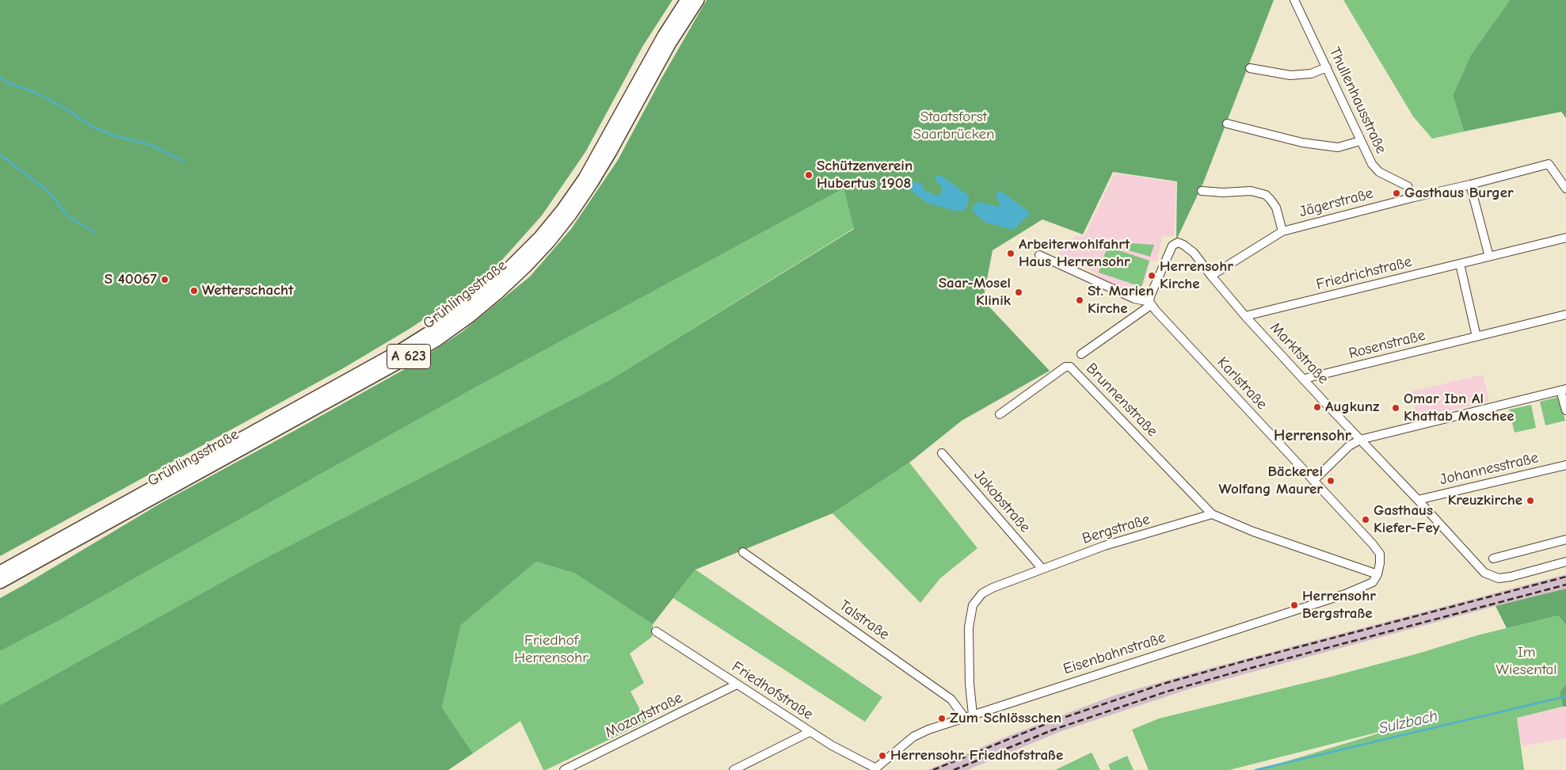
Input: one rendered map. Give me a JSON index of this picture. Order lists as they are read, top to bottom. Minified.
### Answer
{"streets":{"highway":["Grühlingsstraße","A 623"],"street":["Thullenhausstraße","Jägerstraße","Friedrichstraße","Rosenstraße","Marktstraße","Karlstraße","Brunnenstraße","Johannesstraße","Jakobstraße","Bergstraße","Talstraße","Eisenbahnstraße","Friedhofstraße","Mozartstraße"]},"crossings":[["Thullenhausstraße","Jägerstraße"],["Jägerstraße","Marktstraße"],["Friedrichstraße","Marktstraße"],["Rosenstraße","Marktstraße"],["Marktstraße","Karlstraße"],["Marktstraße","Johannesstraße"],["Karlstraße","Eisenbahnstraße"],["Brunnenstraße","Bergstraße"],["Jakobstraße","Bergstraße"],["Bergstraße","Talstraße"],["Bergstraße","Eisenbahnstraße"],["Talstraße","Eisenbahnstraße"],["Eisenbahnstraße","Friedhofstraße"],["Friedhofstraße","Mozartstraße"]],"districts":["Herrensohr"],"water":["Sulzbach"],"parks":["Staatsforst Saarbrücken","Friedhof Herrensohr","Im Wiesental"],"places":["Schützenverein Hubertus 1908","Gasthaus Burger","Arbeiterwohlfahrt Haus Herrensohr","Herrensohr Kirche","S 40067","Wetterschacht","Saar-Mosel Klinik","St. Marien Kirche","Augkunz","Omar Ibn Al Khattab Moschee","Bäckerei Wolfang Maurer","Kreuzkirche","Gasthaus Kiefer-Fey","Herrensohr Bergstraße","Zum Schlösschen","Herrensohr Friedhofstraße"]}
